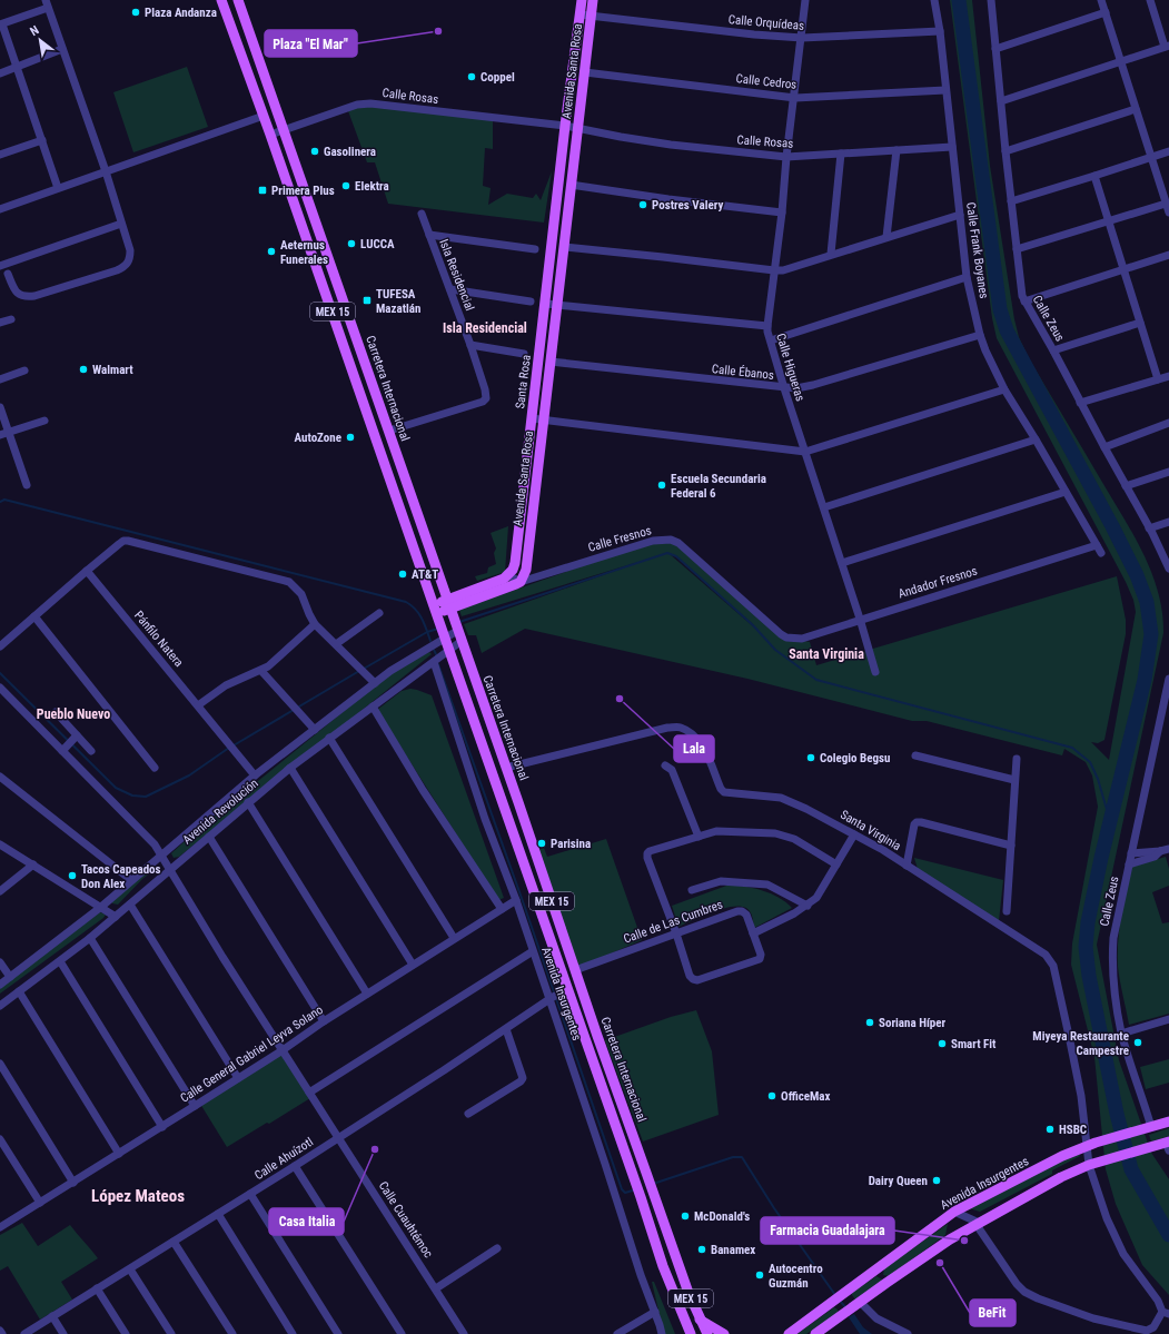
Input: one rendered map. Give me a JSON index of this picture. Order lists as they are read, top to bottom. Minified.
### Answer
{"streets":{"main road":["Avenida Santa Rosa","MEX 15","Santa Rosa","Carretera Internacional","Avenida Insurgentes"],"street":["Calle Orquídeas","Calle Cedros","Calle Rosas","Calle Frank Boyanes","Isla Residencial","Calle Zeus","Calle Higueras","Calle Ébanos","Calle Fresnos","Andador Fresnos","Pánfilo Natera","Avenida Revolución","Santa Virginia","Calle de Las Cumbres","Calle General Gabriel Leyva Solano","Calle Ahuízotl","Calle Cuauhtémoc"]},"crossings":[["Calle Orquídeas","Avenida Santa Rosa"],["Calle Orquídeas","Calle Frank Boyanes"],["Calle Orquídeas","Calle Higueras"],["Avenida Santa Rosa","Calle Cedros"],["Avenida Santa Rosa","Calle Rosas"],["Avenida Santa Rosa","Calle Ébanos"],["Avenida Santa Rosa","Santa Rosa"],["Avenida Santa Rosa","Calle Fresnos"],["Calle Cedros","Calle Frank Boyanes"],["Calle Cedros","Calle Higueras"],["Calle Rosas","Calle Frank Boyanes"],["Calle Rosas","Calle Higueras"],["Calle Rosas","Santa Rosa"],["Calle Rosas","Carretera Internacional"],["Calle Frank Boyanes","Calle Ébanos"],["Calle Frank Boyanes","Andador Fresnos"],["Isla Residencial","Carretera Internacional"],["MEX 15","Avenida Revolución"],["MEX 15","Calle Ahuízotl"],["Calle Zeus","Avenida Insurgentes"],["Calle Higueras","Calle Ébanos"],["Calle Higueras","Andador Fresnos"],["Carretera Internacional","Avenida Revolución"],["Carretera Internacional","Santa Virginia"],["Carretera Internacional","Calle de Las Cumbres"],["Calle Fresnos","Andador Fresnos"],["Pánfilo Natera","Avenida Revolución"],["Avenida Revolución","Avenida Insurgentes"],["Avenida Revolución","Calle Cuauhtémoc"],["Santa Virginia","Avenida Insurgentes"],["Avenida Insurgentes","Calle General Gabriel Leyva Solano"],["Avenida Insurgentes","Calle Ahuízotl"],["Calle General Gabriel Leyva Solano","Calle Cuauhtémoc"],["Calle Ahuízotl","Calle Cuauhtémoc"]],"districts":["Isla Residencial","Santa Virginia","Pueblo Nuevo","López Mateos"],"places":{"other":["Plaza Andanza","Plaza \"El Mar\"","Coppel","Gasolinera","Elektra","Postres Valery","LUCCA","Aeternus Funerales","Walmart","AutoZone","Escuela Secundaria Federal 6","AT&T","Lala","Colegio Begsu","Parisina","Tacos Capeados Don Alex","Soriana Híper","Miyeya Restaurante Campestre","Smart Fit","OfficeMax","HSBC","Casa Italia","Dairy Queen","McDonald's","Farmacia Guadalajara","Banamex","BeFit","Autocentro Guzmán"],"transit":["Primera Plus","TUFESA Mazatlán"]},"north":"top left"}
